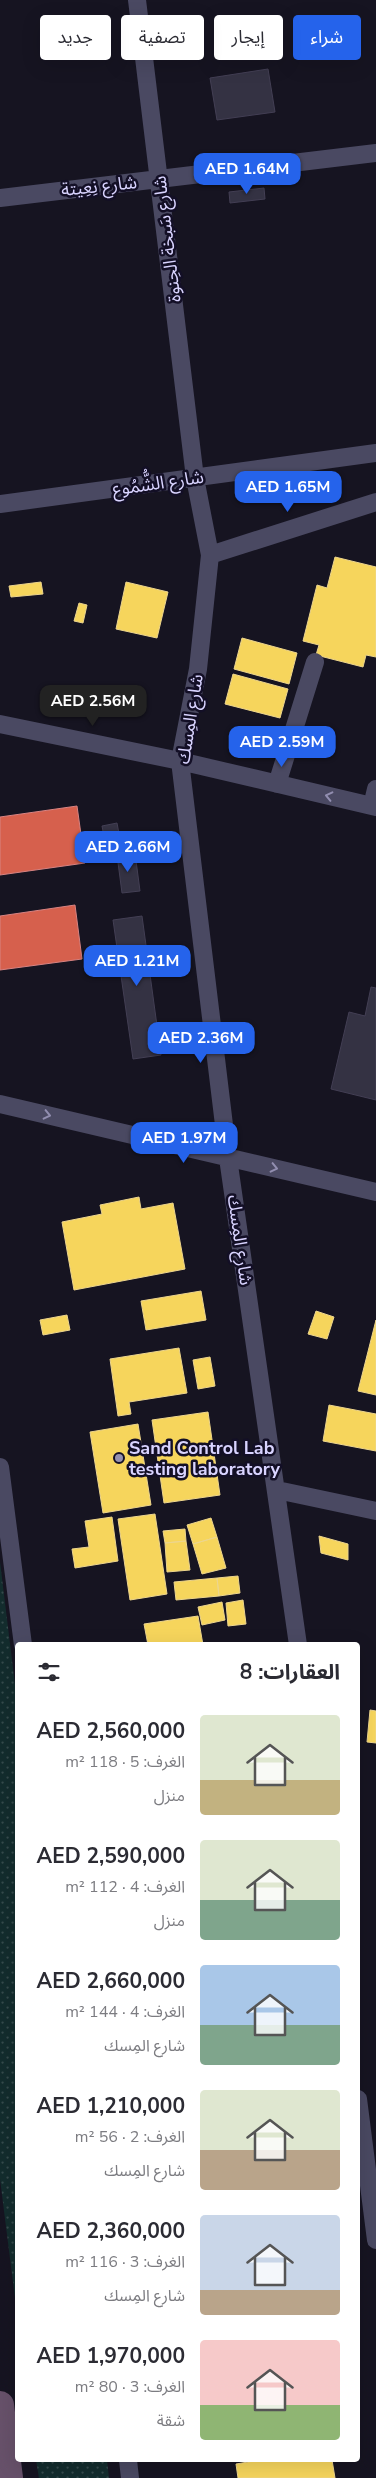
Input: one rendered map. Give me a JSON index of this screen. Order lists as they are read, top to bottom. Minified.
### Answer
{"streets":{"street":["شارع نِعِيتة","شارع سَبخة الحِنوة","شارع الشُّمُوع","شارع المِسك"]},"crossings":[["شارع نِعِيتة","شارع سَبخة الحِنوة"],["شارع سَبخة الحِنوة","شارع الشُّمُوع"],["شارع سَبخة الحِنوة","شارع المِسك"],["شارع الشُّمُوع","شارع المِسك"]],"places":["Sand Control Lab testing laboratory"],"page":{"chip":["شراء","إيجار","تصفية","جديد"],"price":["AED 1.64M","AED 1.65M","AED 2.56M","AED 2.59M","AED 2.66M","AED 1.21M","AED 2.36M","AED 1.97M"],"heading":"العقارات: 8","list":[{"name":"AED 2,560,000","note":"الغرف: 5 · 118 m² · منزل"},{"name":"AED 2,590,000","note":"الغرف: 4 · 112 m² · منزل"},{"name":"AED 2,660,000","note":"الغرف: 4 · 144 m² · شارع المِسك"},{"name":"AED 1,210,000","note":"الغرف: 2 · 56 m² · شارع المِسك"},{"name":"AED 2,360,000","note":"الغرف: 3 · 116 m² · شارع المِسك"},{"name":"AED 1,970,000","note":"الغرف: 3 · 80 m² · شقة"}]}}
